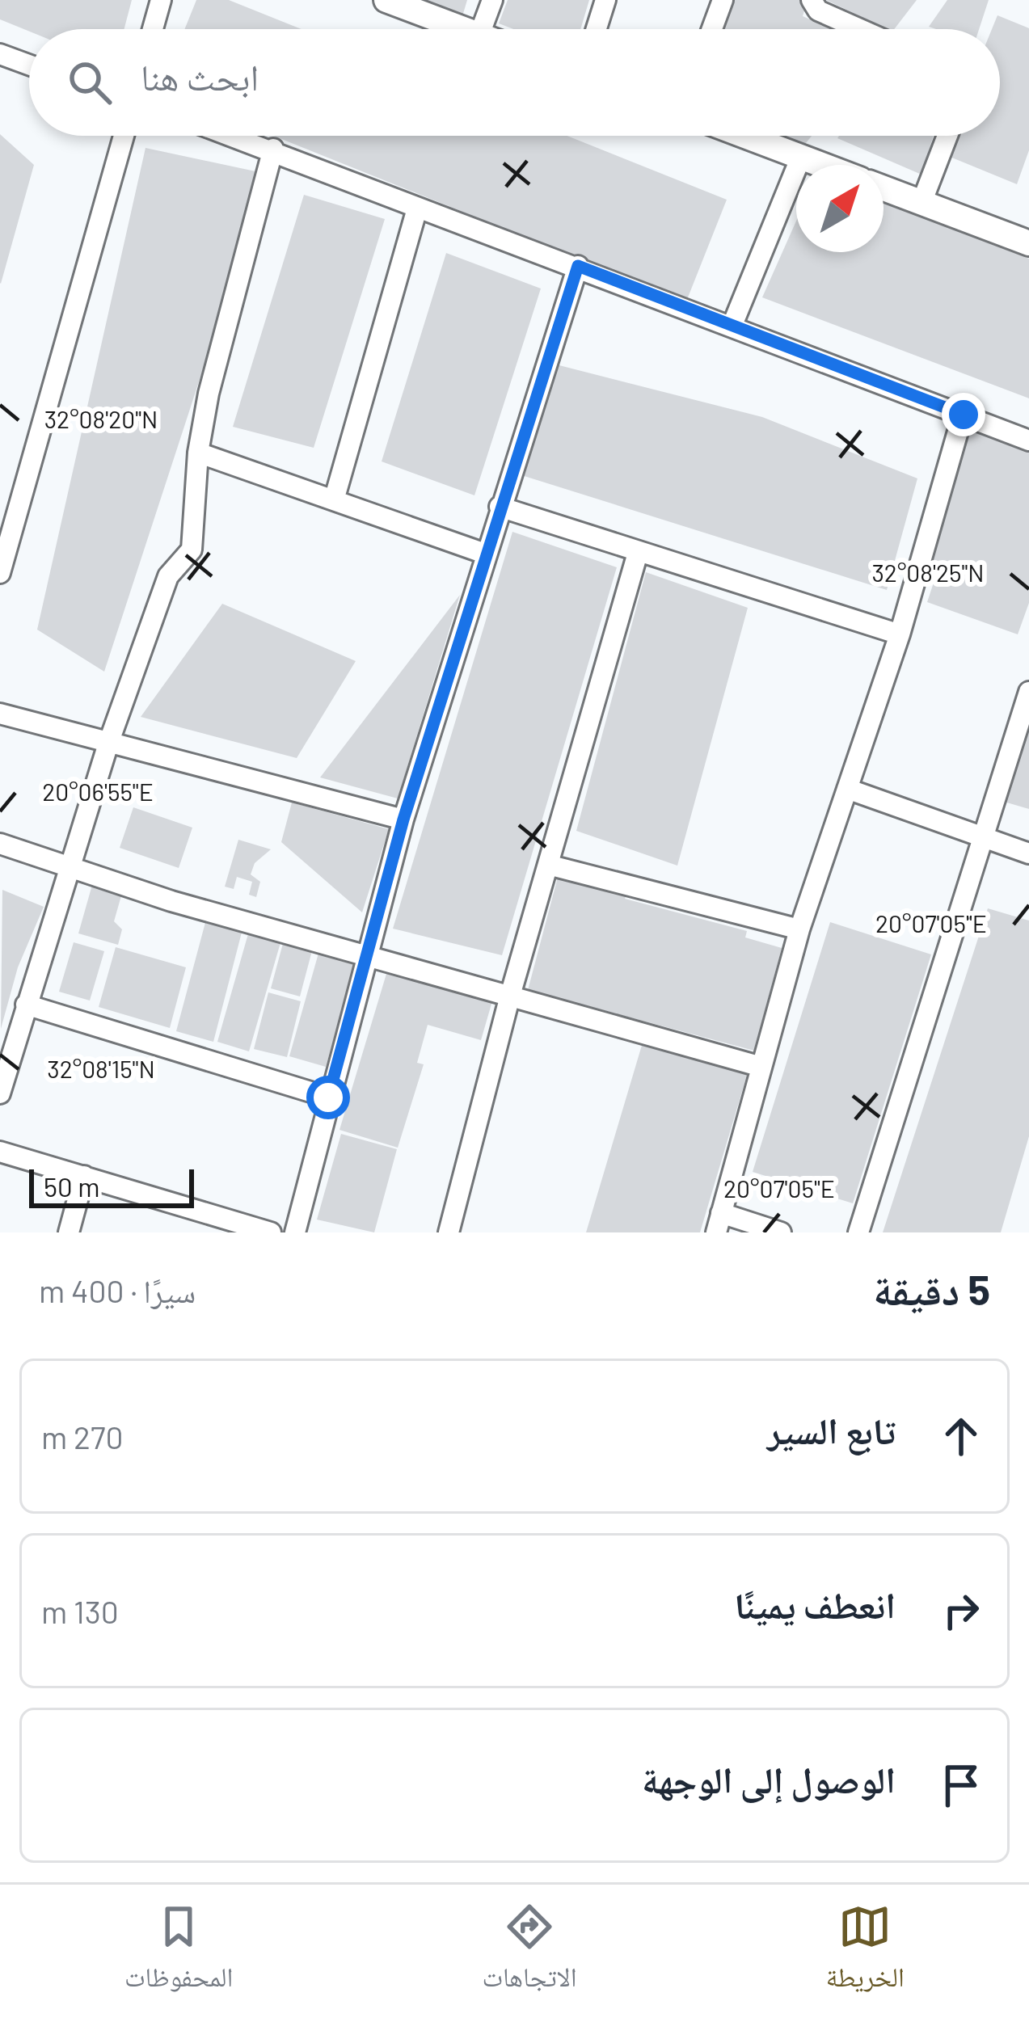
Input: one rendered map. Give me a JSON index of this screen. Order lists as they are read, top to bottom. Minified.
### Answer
{"scale_bar":"50 m","north":"top right","page":{"search":"ابحث هنا","scale":"50 m","heading":["5 دقيقة","سيرًا · 400 m"],"list":[["تابع السير","270 m"],["انعطف يمينًا","130 m"],"الوصول إلى الوجهة"],"nav":["الخريطة","الاتجاهات","المحفوظات"]},"coordinates":["32°08'20\"N","32°08'25\"N","20°06'55\"E","20°07'05\"E","32°08'15\"N"]}
